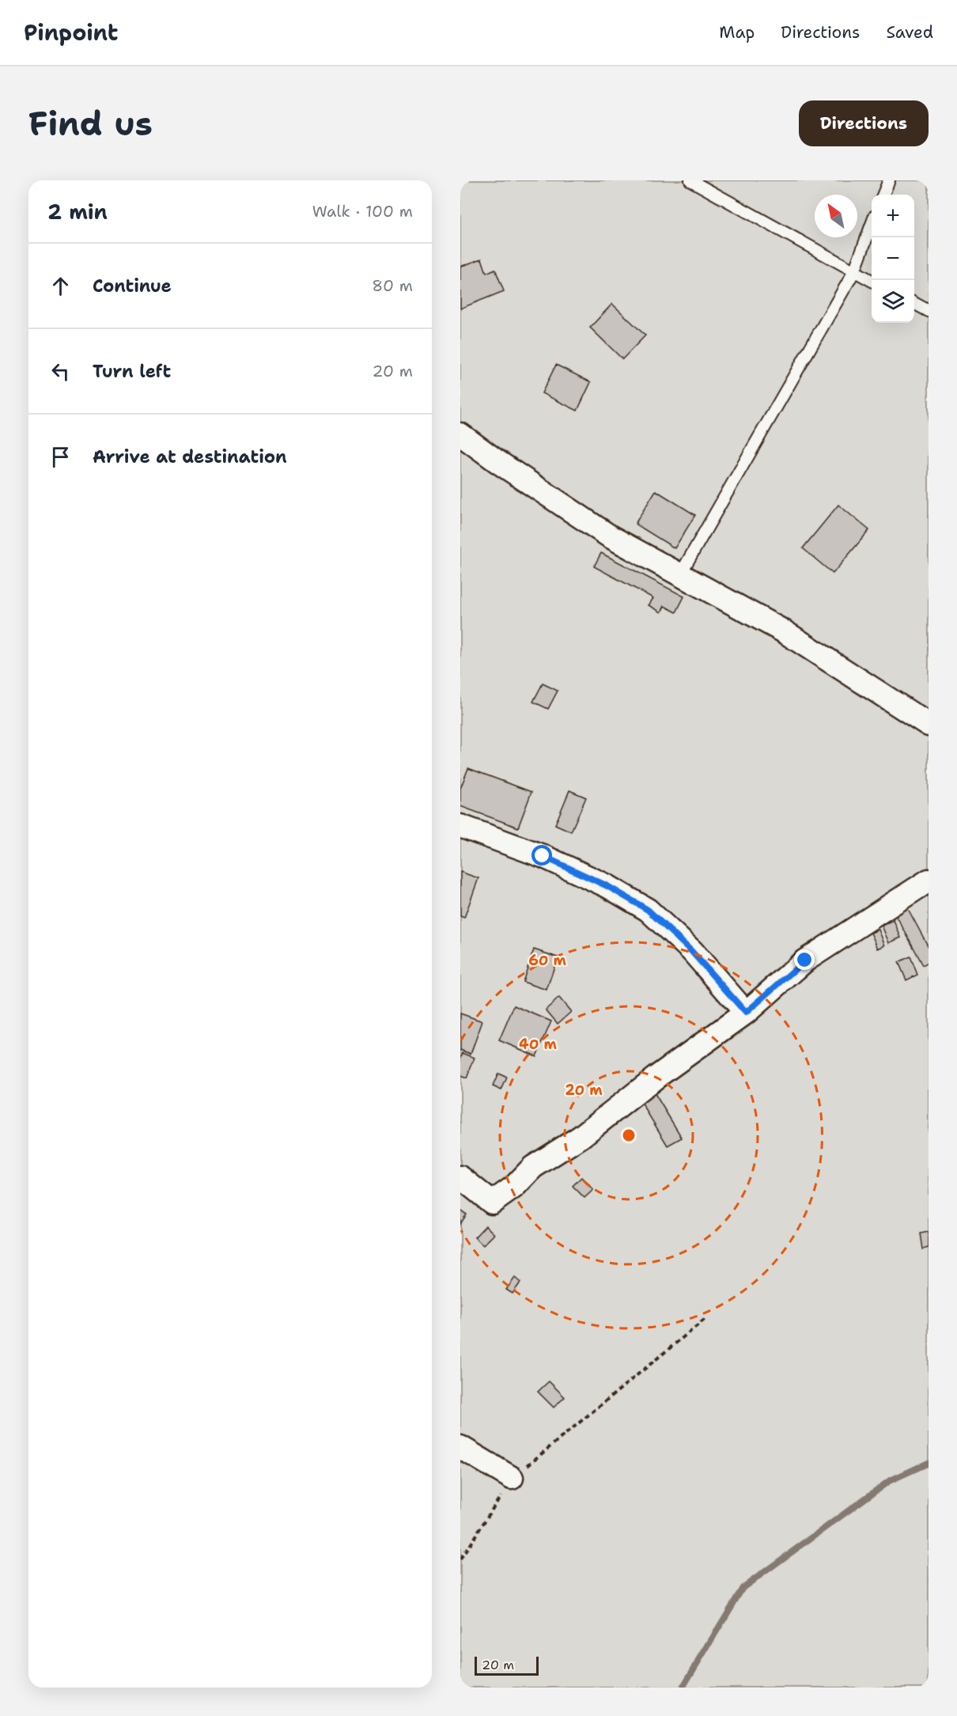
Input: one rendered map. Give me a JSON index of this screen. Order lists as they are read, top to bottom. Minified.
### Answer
{"scale_bar":"20 m","north":"top left","page":{"header":"Pinpoint","nav":["Map","Directions","Saved"],"buttons":"Directions","title":"Find us","heading":["2 min","Walk · 100 m"],"map_buttons":["+","−"],"list":[["Continue","80 m"],["Turn left","20 m"],"Arrive at destination"],"scale":"20 m"},"rings":["60 m","40 m","20 m"]}
